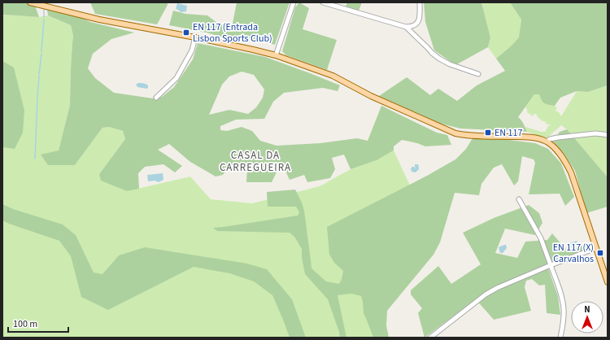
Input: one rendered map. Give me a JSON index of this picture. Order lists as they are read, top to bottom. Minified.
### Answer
{"districts":["CASAL DA CARREGUEIRA"],"places":{"transit":["EN 117 (Entrada Lisbon Sports Club)","EN 117","EN 117 (X) Carvalhos"]},"scale_bar":"100 m","north":"top"}
